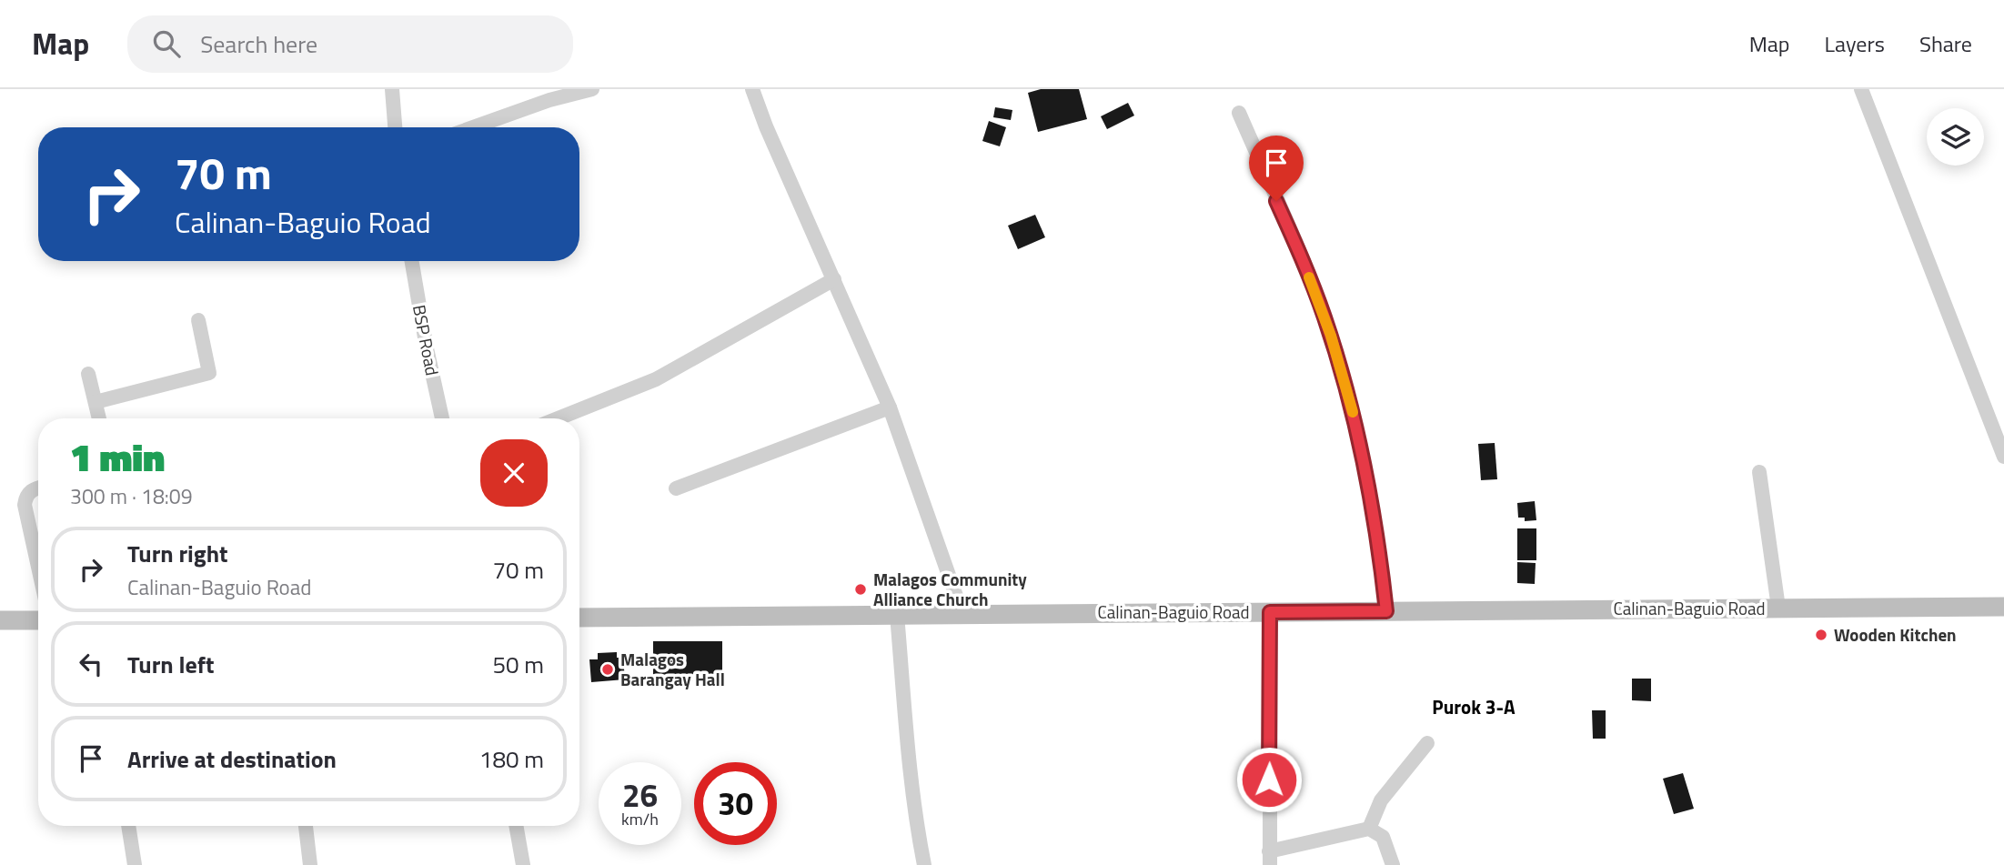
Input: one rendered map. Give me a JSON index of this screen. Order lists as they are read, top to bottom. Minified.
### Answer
{"streets":{"main road":["Calinan-Baguio Road"],"street":["BSP Road"]},"districts":["Purok 3-A"],"places":["Malagos Community Alliance Church","Wooden Kitchen","Malagos Barangay Hall"],"page":{"header":"Map","search":"Search here","nav":["Map","Layers","Share"],"turn":["70 m","Calinan-Baguio Road"],"heading":["1 min","300 m · 18:09"],"list":[{"name":"Turn right","note":"Calinan-Baguio Road","value":"70 m"},{"name":"Turn left","value":"50 m"},{"name":"Arrive at destination","value":"180 m"}],"speed":"26 km/h","limit":"30"}}
